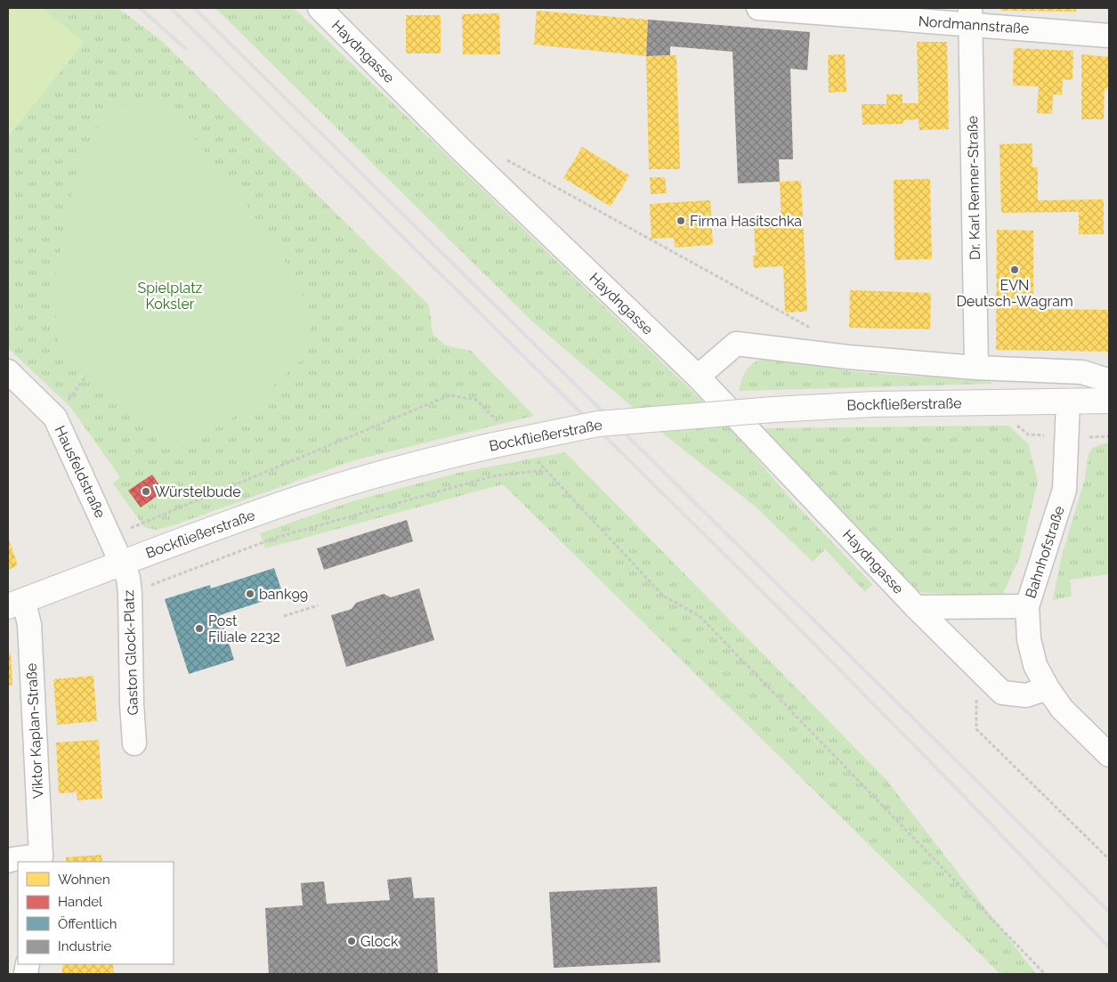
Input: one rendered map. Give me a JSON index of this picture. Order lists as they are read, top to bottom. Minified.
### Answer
{"streets":{"main road":["Bockfließerstraße"],"street":["Nordmannstraße","Haydngasse","Dr. Karl Renner-Straße","Hausfeldstraße","Bahnhofstraße","Gaston Glock-Platz","Viktor Kaplan-Straße"]},"crossings":[["Nordmannstraße","Dr. Karl Renner-Straße"],["Haydngasse","Bahnhofstraße"],["Bockfließerstraße","Hausfeldstraße"],["Bockfließerstraße","Bahnhofstraße"],["Bockfließerstraße","Gaston Glock-Platz"],["Bockfließerstraße","Viktor Kaplan-Straße"],["Hausfeldstraße","Gaston Glock-Platz"]],"parks":["Spielplatz Koksler"],"places":["Firma Hasitschka","EVN Deutsch-Wagram","Würstelbude","bank99","Post Filiale 2232","Glock"],"legend":["Wohnen","Handel","Öffentlich","Industrie"]}
